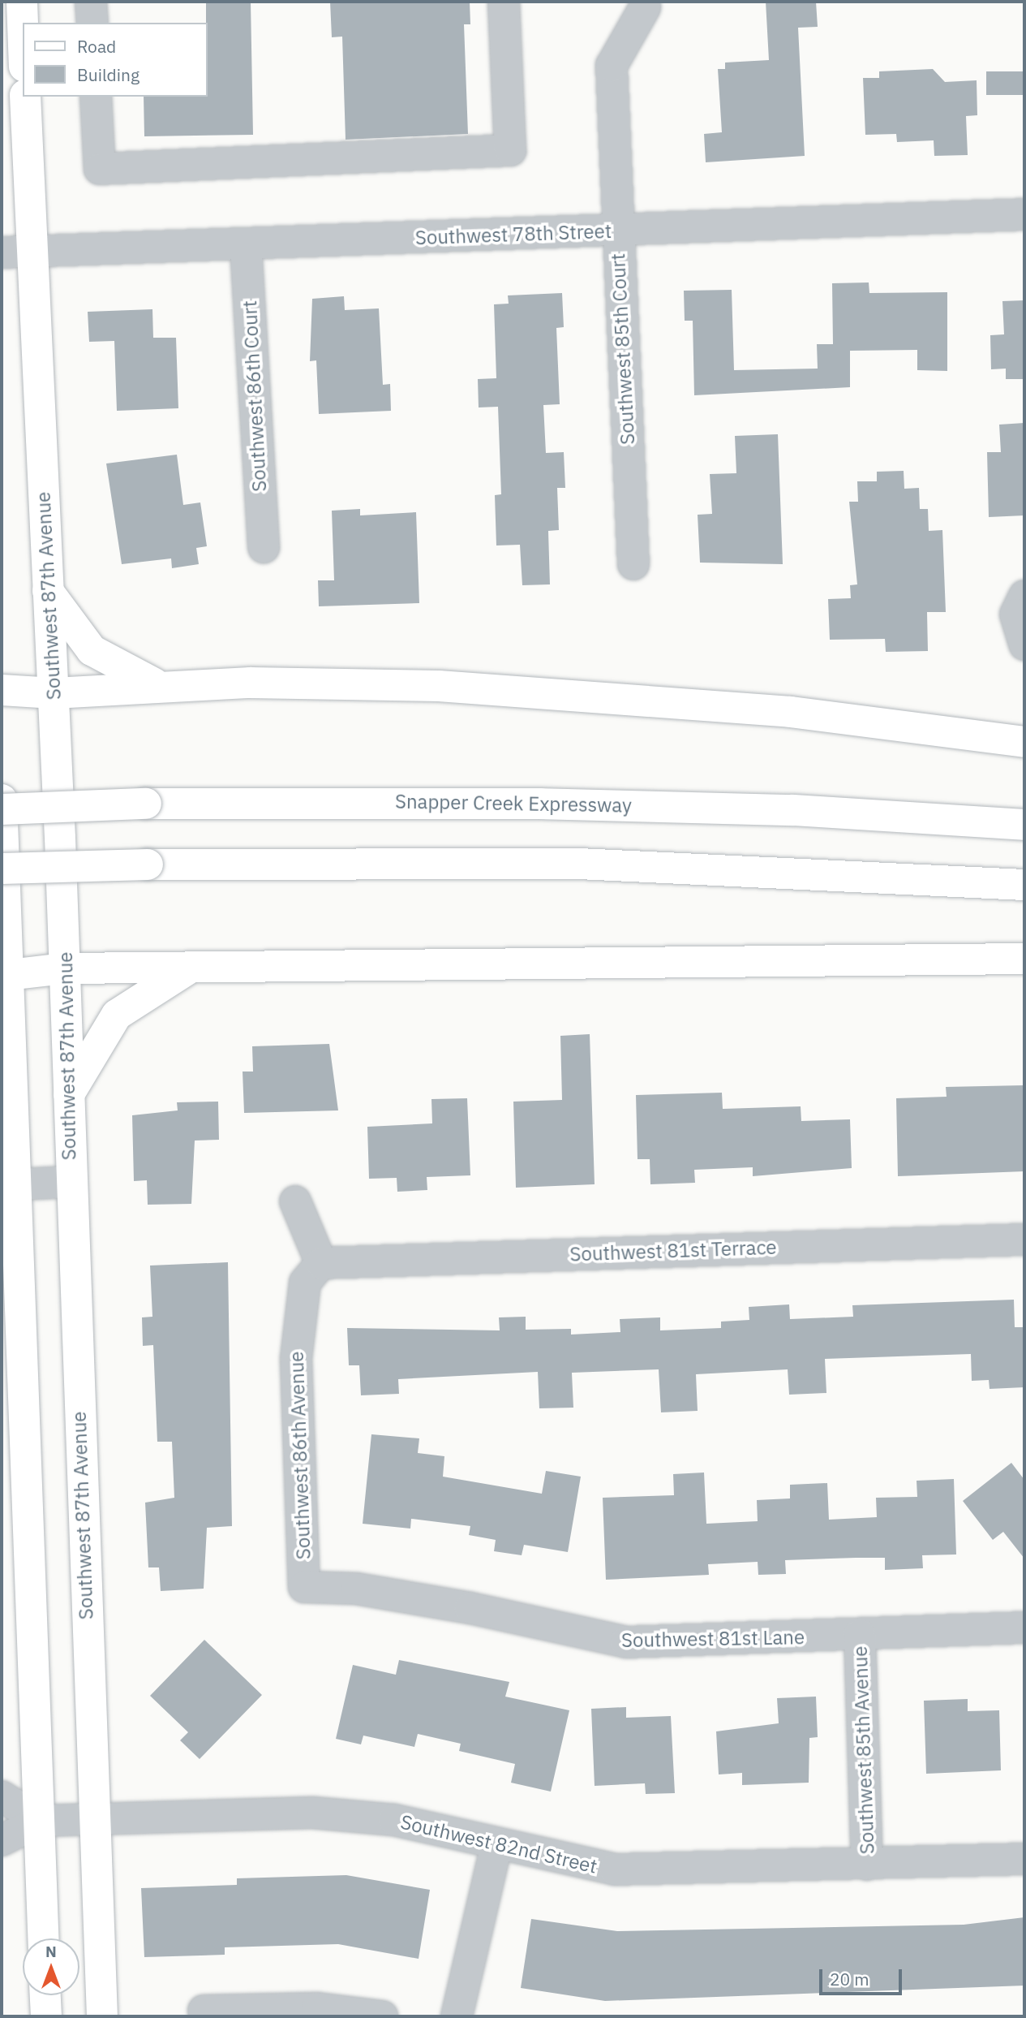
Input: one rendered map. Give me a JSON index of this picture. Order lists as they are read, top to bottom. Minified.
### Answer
{"streets":{"main road":["Southwest 87th Avenue","Snapper Creek Expressway"],"street":["Southwest 78th Street","Southwest 85th Court","Southwest 86th Court","Southwest 81st Terrace","Southwest 86th Avenue","Southwest 81st Lane","Southwest 85th Avenue","Southwest 82nd Street"]},"crossings":[["Southwest 78th Street","Southwest 85th Court"],["Southwest 78th Street","Southwest 86th Court"],["Southwest 78th Street","Southwest 87th Avenue"],["Southwest 87th Avenue","Southwest 82nd Street"],["Southwest 81st Terrace","Southwest 86th Avenue"],["Southwest 86th Avenue","Southwest 81st Lane"],["Southwest 81st Lane","Southwest 85th Avenue"],["Southwest 85th Avenue","Southwest 82nd Street"]],"legend":["Road","Building"],"scale_bar":"20 m","north":"top"}
